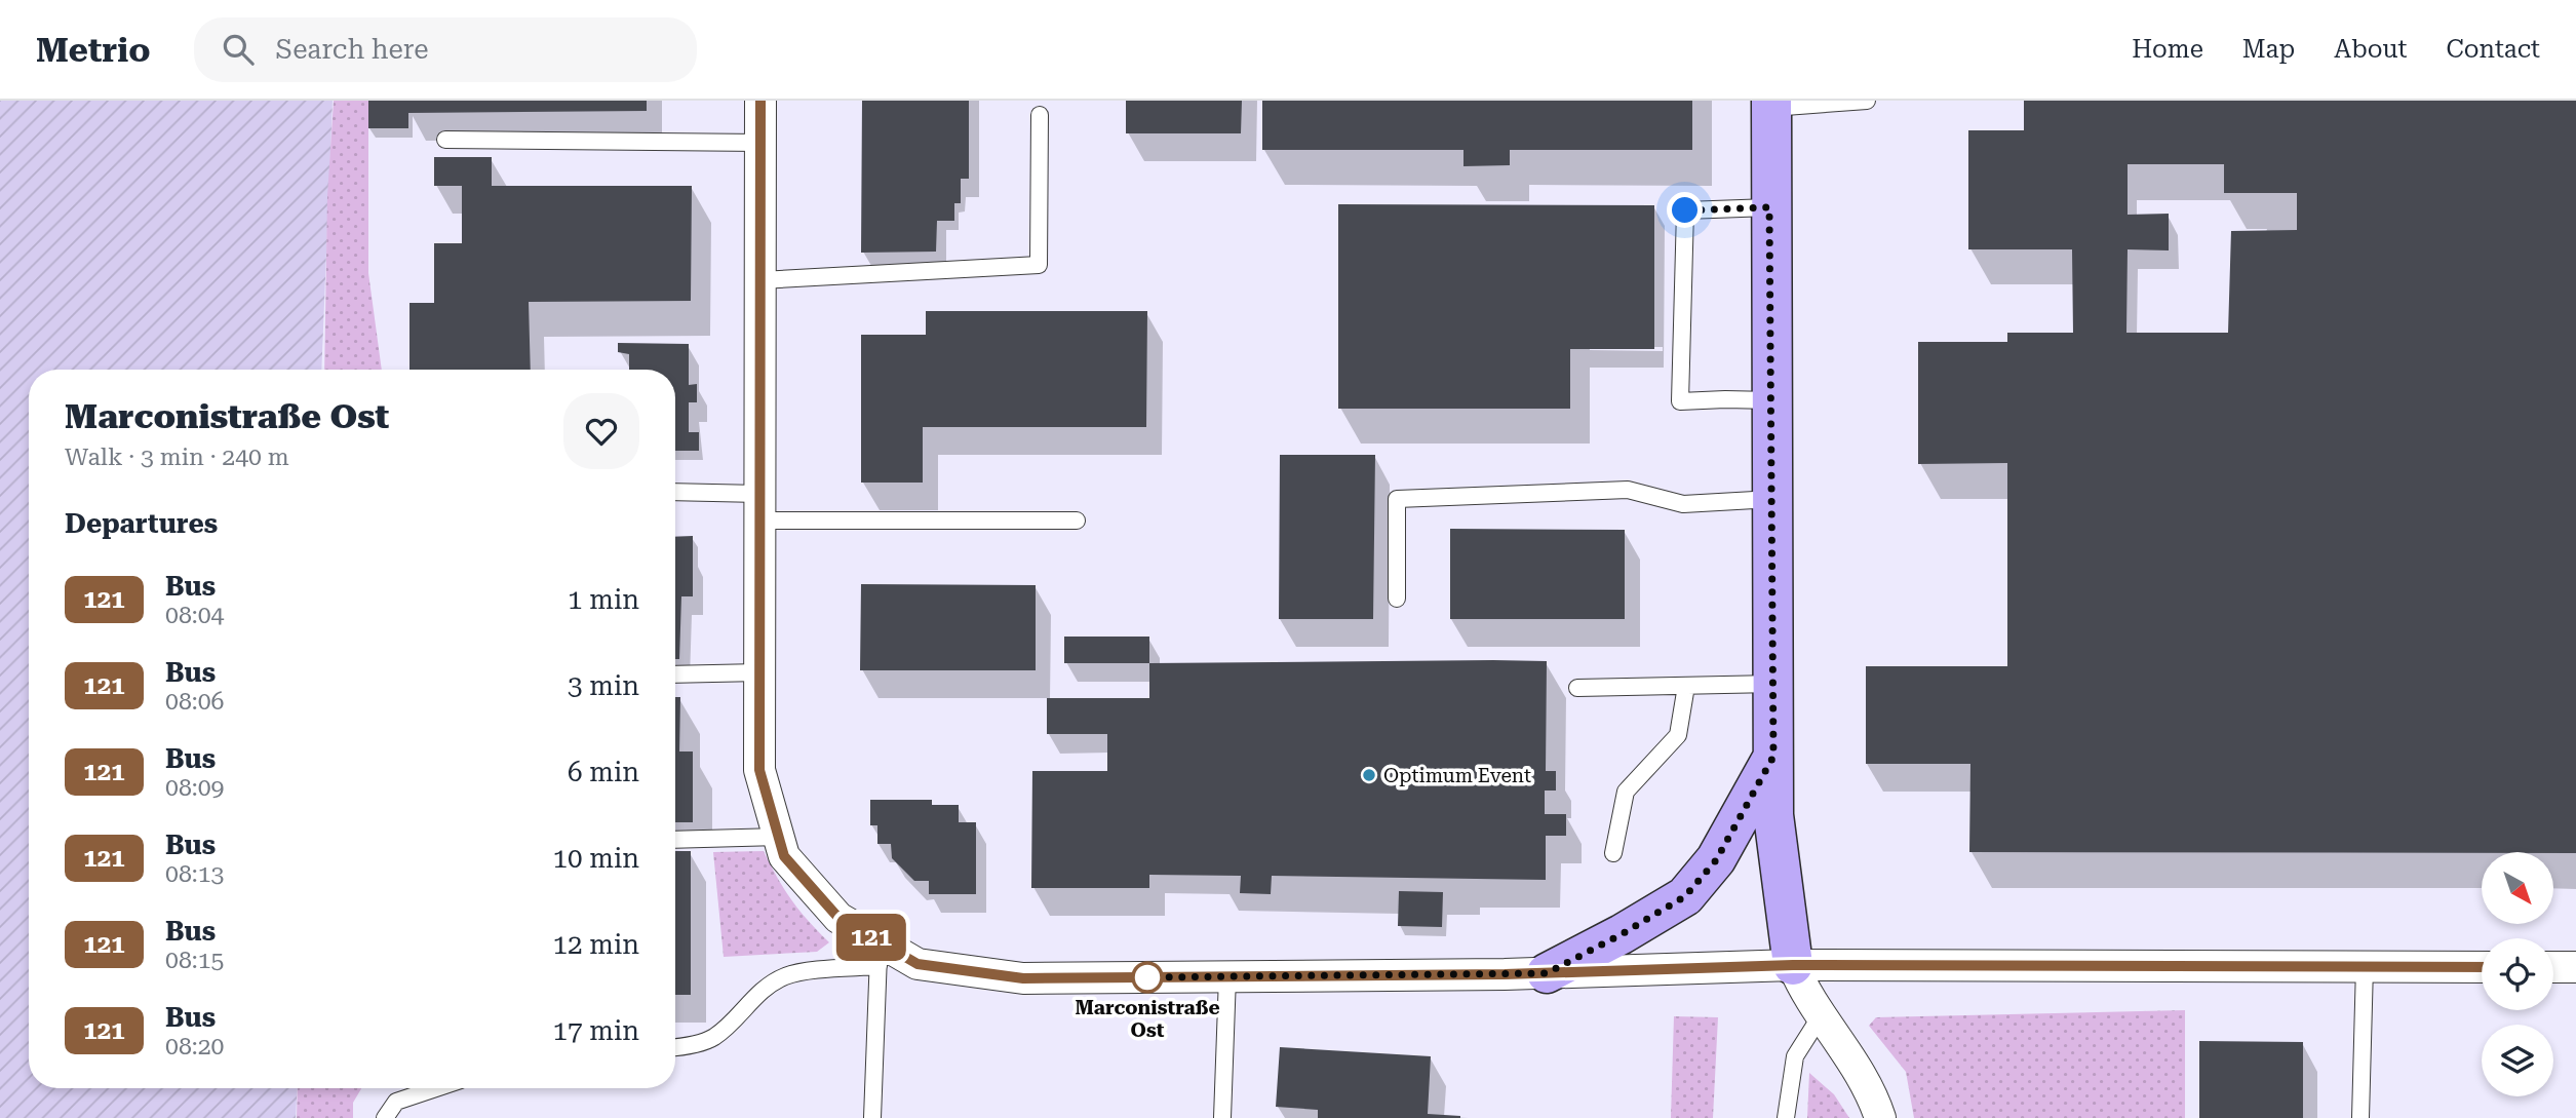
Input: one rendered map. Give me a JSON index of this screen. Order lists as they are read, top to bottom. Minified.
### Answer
{"places":["Optimum Event","Marconistraße Ost"],"lines":["bus line 121"],"north":"bottom right","page":{"header":"Metrio","search":"Search here","nav":["Home","Map","About","Contact"],"on_map":"121","heading":[["Marconistraße Ost","Walk · 3 min · 240 m"],"Departures"],"list":[{"mark":"121","name":"Bus","note":"08:04","value":"1 min"},{"mark":"121","name":"Bus","note":"08:06","value":"3 min"},{"mark":"121","name":"Bus","note":"08:09","value":"6 min"},{"mark":"121","name":"Bus","note":"08:13","value":"10 min"},{"mark":"121","name":"Bus","note":"08:15","value":"12 min"},{"mark":"121","name":"Bus","note":"08:20","value":"17 min"}]}}
